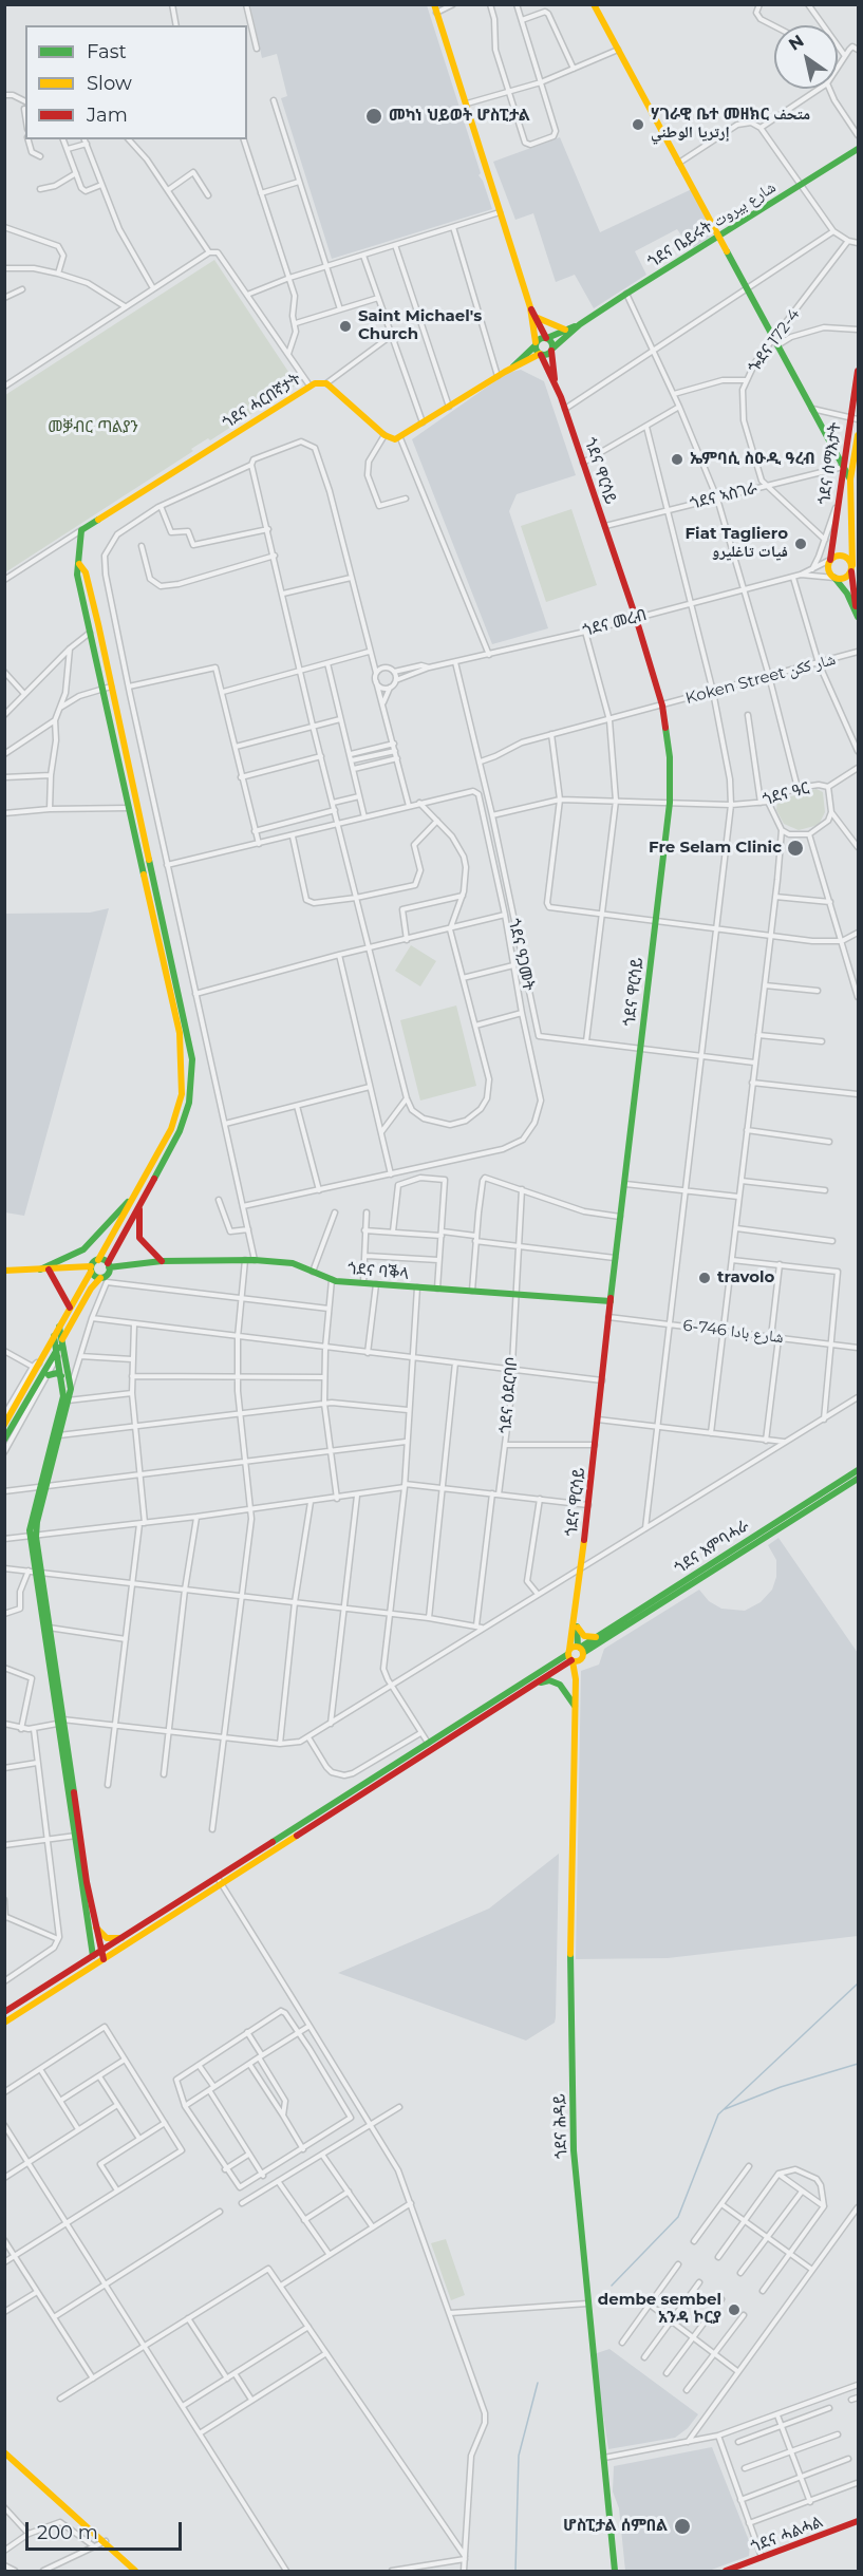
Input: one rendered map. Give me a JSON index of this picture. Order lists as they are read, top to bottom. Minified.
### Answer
{"streets":{"main road":["ጎደና ቤይሩት شارع بيروت","ጎደና ሓርበኛታት","ጎደና ሰማእታት","ጎደና ዋርሳይ","ጎደና ባቕላ","ጎደና እምባሓራ","ጎደና ሕዳይ","ጎደና ሓልሓል"],"street":["ጐደና 172-4","ጎደና ኣስገራ","ጎደና መረብ","Koken Street شار ككن","ጎደና ዓር","ጎደና ዓጋመት","شارع بادا 746-6","ጎደና ዕደርባቦ"]},"crossings":[["ጐደና 172-4","ጎደና ኣስገራ"],["ጎደና ሰማእታት","ጎደና ኣስገራ"],["ጎደና ዋርሳይ","ጎደና ኣስገራ"],["ጎደና ዋርሳይ","ጎደና መረብ"],["ጎደና ዋርሳይ","Koken Street شار ككن"],["ጎደና ዋርሳይ","ጎደና ዓር"],["ጎደና ዋርሳይ","ጎደና ዓጋመት"],["ጎደና ዋርሳይ","ጎደና ባቕላ"],["ጎደና ዋርሳይ","شارع بادا 746-6"],["ጎደና ዋርሳይ","ጎደና ሕዳይ"],["ጎደና መረብ","ጎደና ዓጋመት"],["Koken Street شار ككن","ጎደና ዓጋመት"],["ጎደና ዓር","ጎደና ዓጋመት"],["ጎደና ባቕላ","ጎደና ዕደርባቦ"]],"parks":["መቓብር ጣልያን"],"places":["መካነ ህይወት ሆስፒታል","ሃገራዊ ቤተ መዘክር متحف إرتريا الوطني","Saint Michael's Church","ኤምባሲ ስዑዲ ዓረብ","Fiat Tagliero فيات تاغليرو","Fre Selam Clinic","travolo","dembe sembel አንዳ ኮርያ","ሆስፒታል ሰምበል"],"legend":["Fast","Slow","Jam"],"scale_bar":"200 m","north":"top left"}
